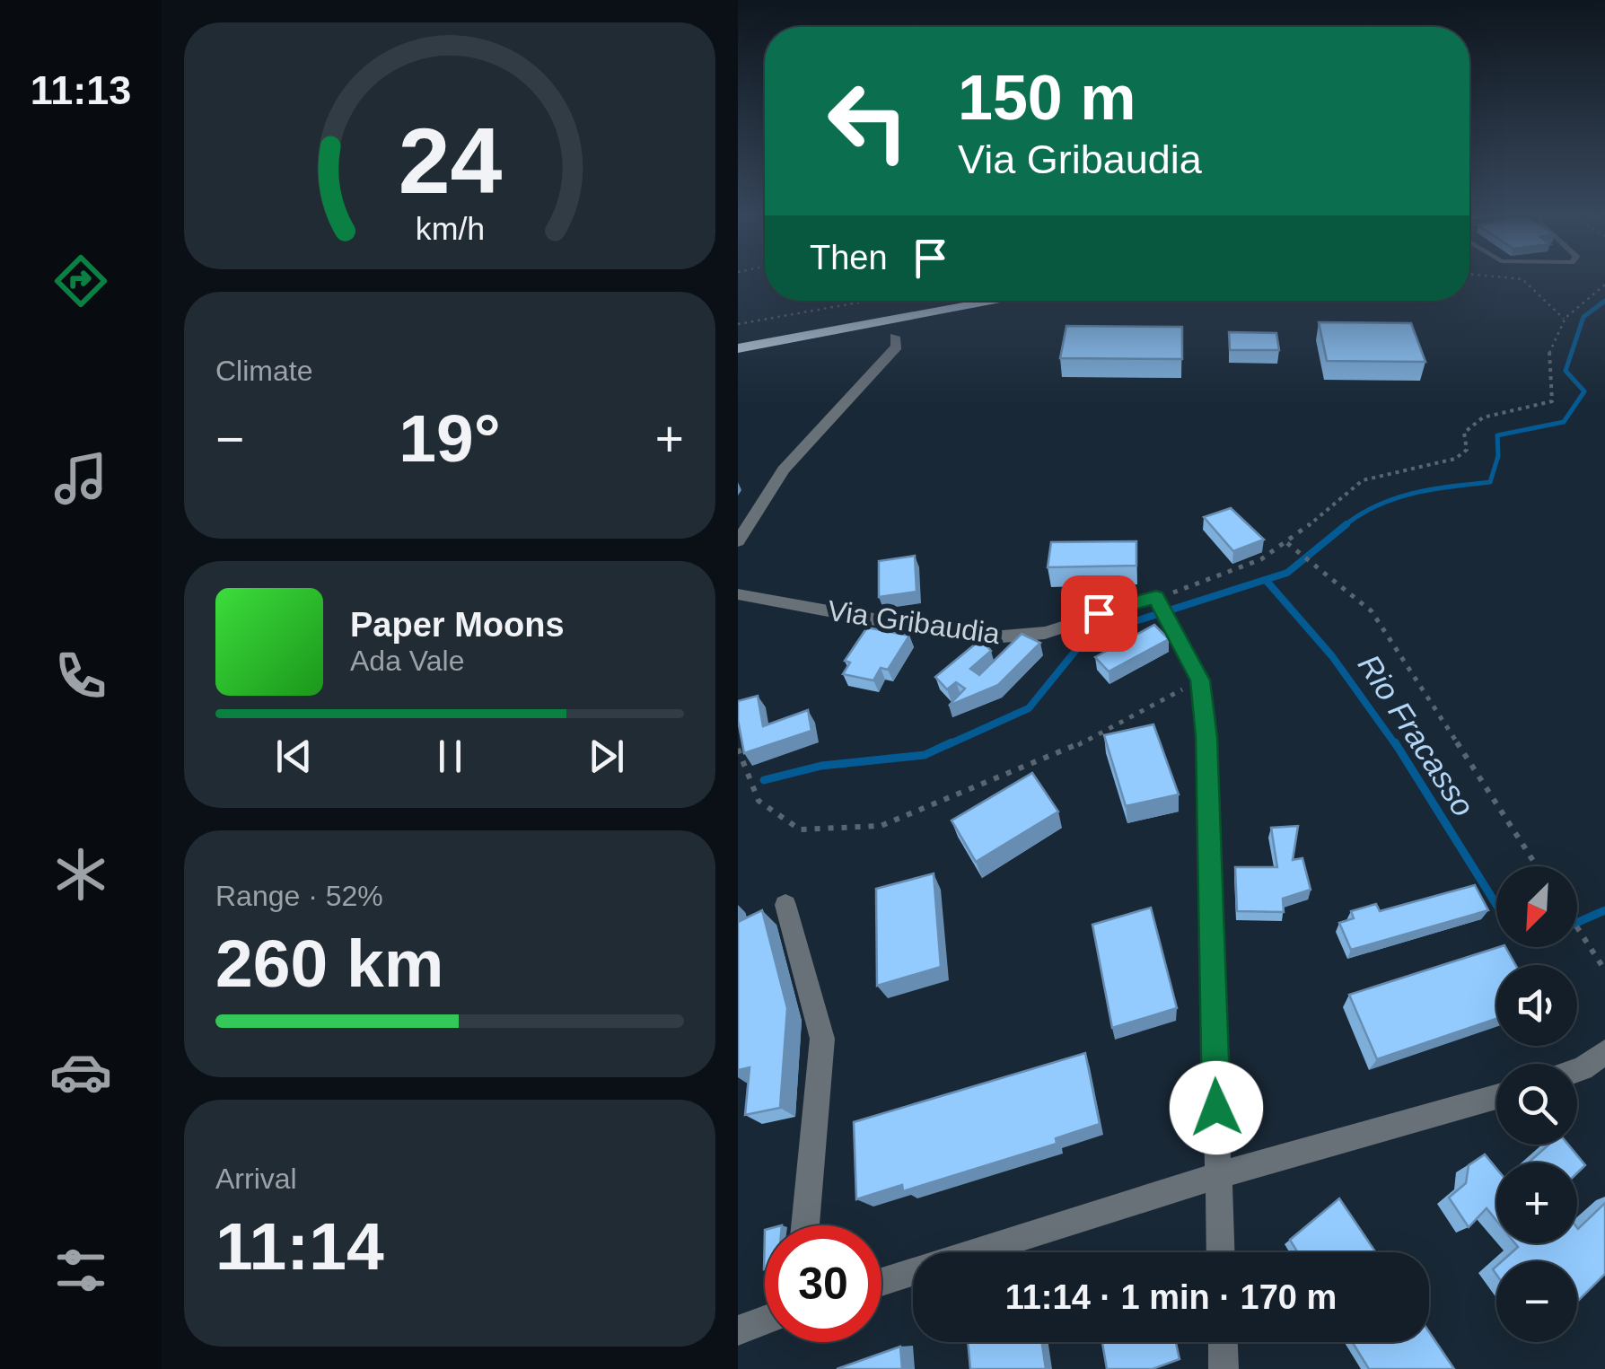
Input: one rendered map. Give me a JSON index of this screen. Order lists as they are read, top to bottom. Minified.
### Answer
{"streets":{"street":["Via Gribaudia"]},"water":["Rio Fracasso"],"north":"bottom left","page":{"tabs":"11:13","turn":["150 m","Via Gribaudia"],"then":"Then","tile":["Climate",["Range · 52%","260 km"],["Arrival","11:14"]],"heat":["−","19°","+"],"song":["Paper Moons","Ada Vale"],"map_buttons":["+","−"],"limit":"30","trip":"11:14 · 1 min · 170 m","gauge":["24","km/h"]}}
